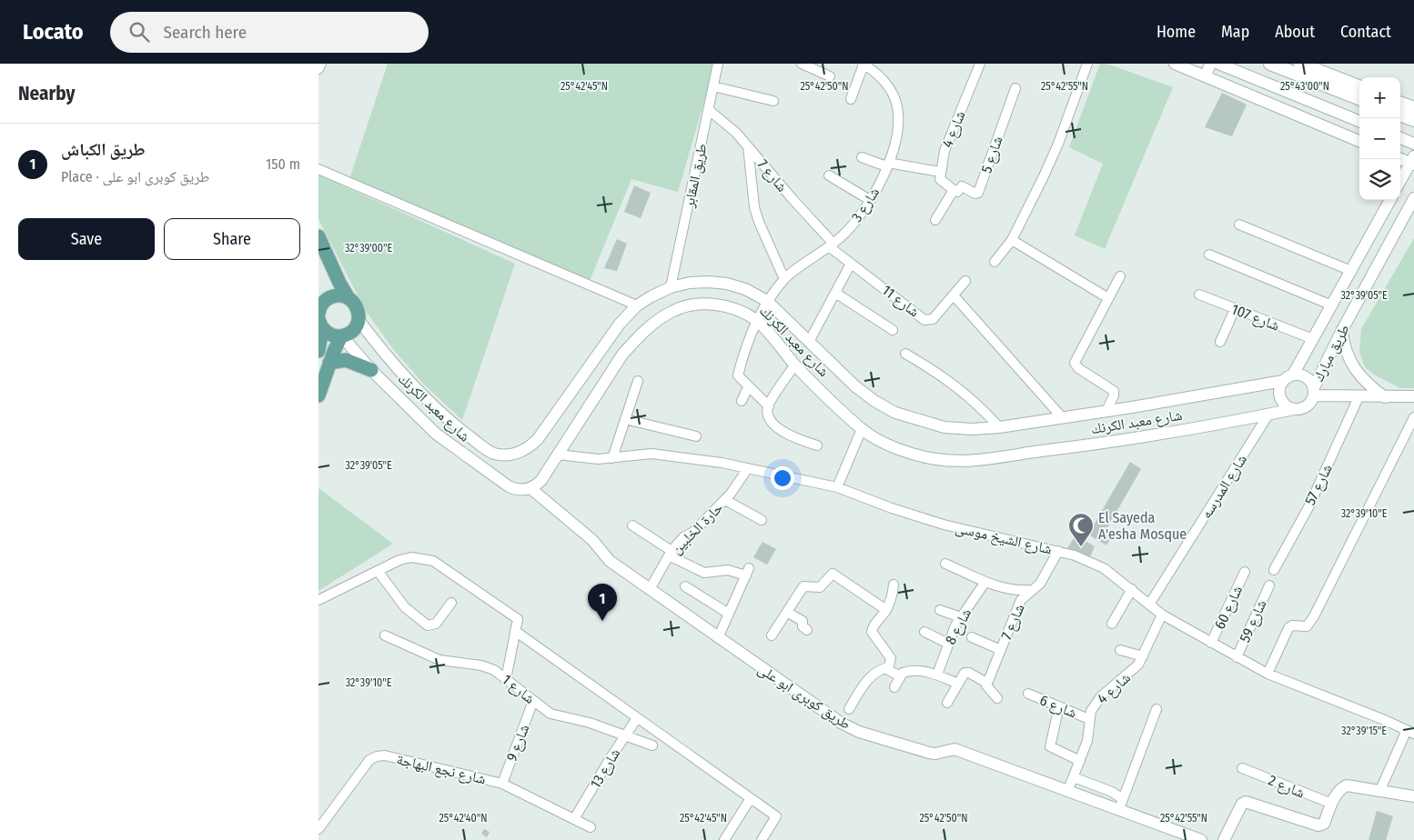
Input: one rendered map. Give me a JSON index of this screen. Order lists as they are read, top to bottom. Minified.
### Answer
{"streets":{"street":["شارع 4","شارع 5","طريق المقابر","شارع 7","شارع 3","شارع 11","شارع 107","شارع معبد الكرنك","طريق مبارك","شارع 57","شارع المدرسه","حارة الخلبين","شارع الشيخ موسى","شارع 60","شارع 59","شارع 8","شارع 1","طريق كوبرى ابو على","شارع 6","شارع 9","شارع 13","شارع نجع البهاجة","شارع 2"]},"crossings":[["شارع 4","شارع الشيخ موسى"],["شارع 4","طريق كوبرى ابو على"],["شارع 4","شارع 6"],["طريق المقابر","شارع 7"],["طريق المقابر","شارع معبد الكرنك"],["شارع 7","شارع 3"],["شارع 7","شارع 11"],["شارع 7","شارع الشيخ موسى"],["شارع 3","شارع 11"],["شارع 3","شارع معبد الكرنك"],["شارع 107","طريق مبارك"],["شارع معبد الكرنك","طريق مبارك"],["شارع معبد الكرنك","شارع المدرسه"],["شارع معبد الكرنك","شارع الشيخ موسى"],["شارع معبد الكرنك","طريق كوبرى ابو على"],["شارع المدرسه","شارع الشيخ موسى"],["حارة الخلبين","شارع الشيخ موسى"],["حارة الخلبين","طريق كوبرى ابو على"],["شارع الشيخ موسى","شارع 60"],["شارع الشيخ موسى","شارع 59"],["شارع 1","شارع 9"],["شارع 1","شارع 13"],["شارع 9","شارع نجع البهاجة"],["شارع 13","شارع نجع البهاجة"]],"places":{"mosque":["El Sayeda A'esha Mosque"]},"page":{"header":"Locato","search":"Search here","nav":["Home","Map","About","Contact"],"heading":"Nearby","map_buttons":["+","−"],"list":[{"mark":"1","name":"طريق الكباش","note":"Place · طريق كوبرى ابو على","value":"150 m"}],"buttons":["Save","Share"],"pins":"1"},"coordinates":["25°42'45\"N","25°42'55\"N","25°42'50\"N","25°43'00\"N","32°39'00\"E","32°39'05\"E","32°39'10\"E","32°39'15\"E","25°42'40\"N"]}
